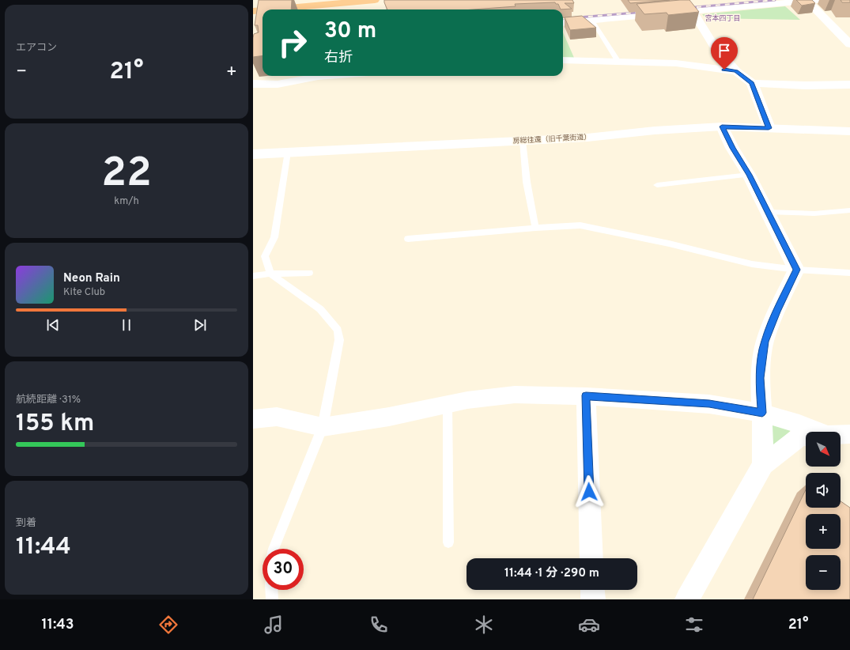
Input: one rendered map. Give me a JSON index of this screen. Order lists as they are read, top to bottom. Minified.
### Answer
{"streets":{"street":["房総往還（旧千葉街道）"]},"districts":["宮本四丁目"],"north":"bottom right","page":{"tile":["エアコン",["22","km/h"],["航続距離 · 31%","155 km"],["到着","11:44"]],"turn":["30 m","右折"],"heat":["−","21°","+"],"song":["Neon Rain","Kite Club"],"map_buttons":["+","−"],"limit":"30","trip":"11:44 · 1 分 · 290 m","tabs":["11:43","21°"]}}
